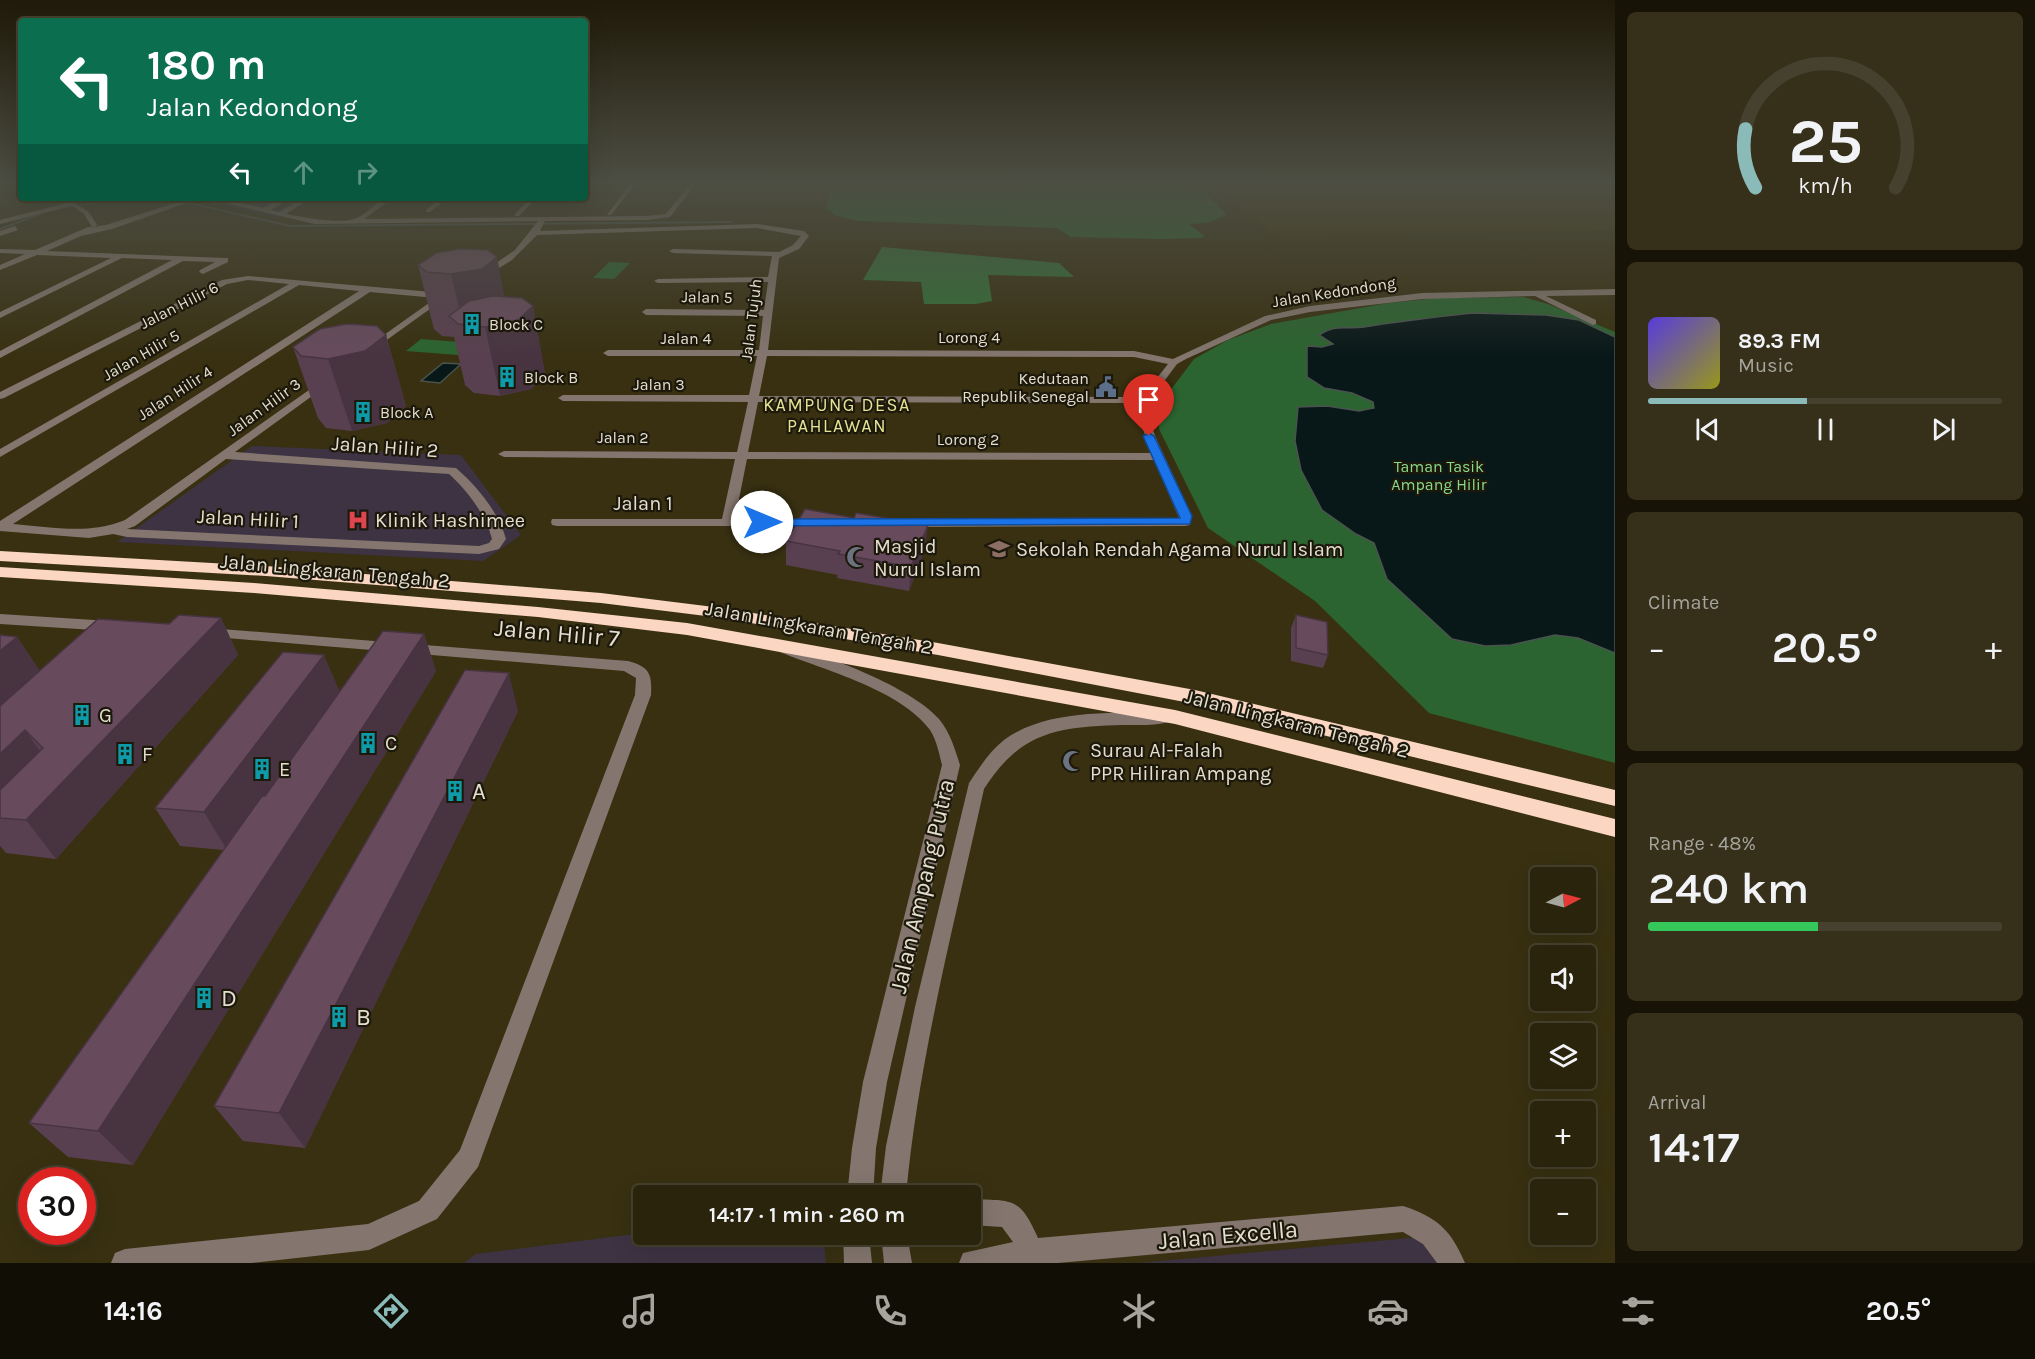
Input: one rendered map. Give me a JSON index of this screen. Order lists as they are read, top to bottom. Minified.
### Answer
{"streets":{"highway":["Jalan Lingkaran Tengah 2"],"street":["Jalan Kedondong","Jalan 5","Jalan Hilir 6","Jalan Tujuh","Lorong 4","Jalan 4","Jalan Hilir 5","Jalan 3","Jalan Hilir 4","Jalan Hilir 3","Jalan 2","Lorong 2","Jalan Hilir 2","Jalan 1","Jalan Hilir 1","Jalan Hilir 7","Jalan Ampang Putra","Jalan Excella"]},"crossings":[["Jalan Kedondong","Lorong 4"],["Jalan Kedondong","Jalan 3"],["Jalan 5","Jalan Tujuh"],["Jalan Hilir 6","Jalan Hilir 5"],["Jalan Hilir 6","Jalan Hilir 4"],["Jalan Tujuh","Lorong 4"],["Jalan Tujuh","Jalan 4"],["Jalan Tujuh","Jalan 3"],["Jalan Tujuh","Jalan 2"],["Jalan Tujuh","Lorong 2"],["Jalan Tujuh","Jalan 1"],["Lorong 4","Jalan 4"],["Jalan Hilir 4","Jalan Hilir 1"],["Jalan Hilir 3","Jalan Hilir 2"],["Jalan Hilir 3","Jalan Hilir 1"],["Jalan 2","Lorong 2"],["Jalan Hilir 2","Jalan Hilir 1"],["Jalan Lingkaran Tengah 2","Jalan Ampang Putra"]],"districts":["KAMPUNG DESA PAHLAWAN"],"parks":["Taman Tasik Ampang Hilir"],"places":{"building":["Block C","Block B","Block A","G","C","F","E","A","D","B"],"public building":["Kedutaan Republik Senegal"],"hospital":["Klinik Hashimee"],"school or university":["Sekolah Rendah Agama Nurul Islam"],"mosque":["Masjid Nurul Islam","Surau Al-Falah PPR Hiliran Ampang"]},"north":"right","page":{"turn":["180 m","Jalan Kedondong"],"song":["89.3 FM","Music"],"tile":["Climate",["Range · 48%","240 km"],["Arrival","14:17"]],"heat":["−","20.5°","+"],"map_buttons":["+","−"],"limit":"30","trip":"14:17 · 1 min · 260 m","tabs":["14:16","20.5°"],"gauge":["25","km/h"]}}
